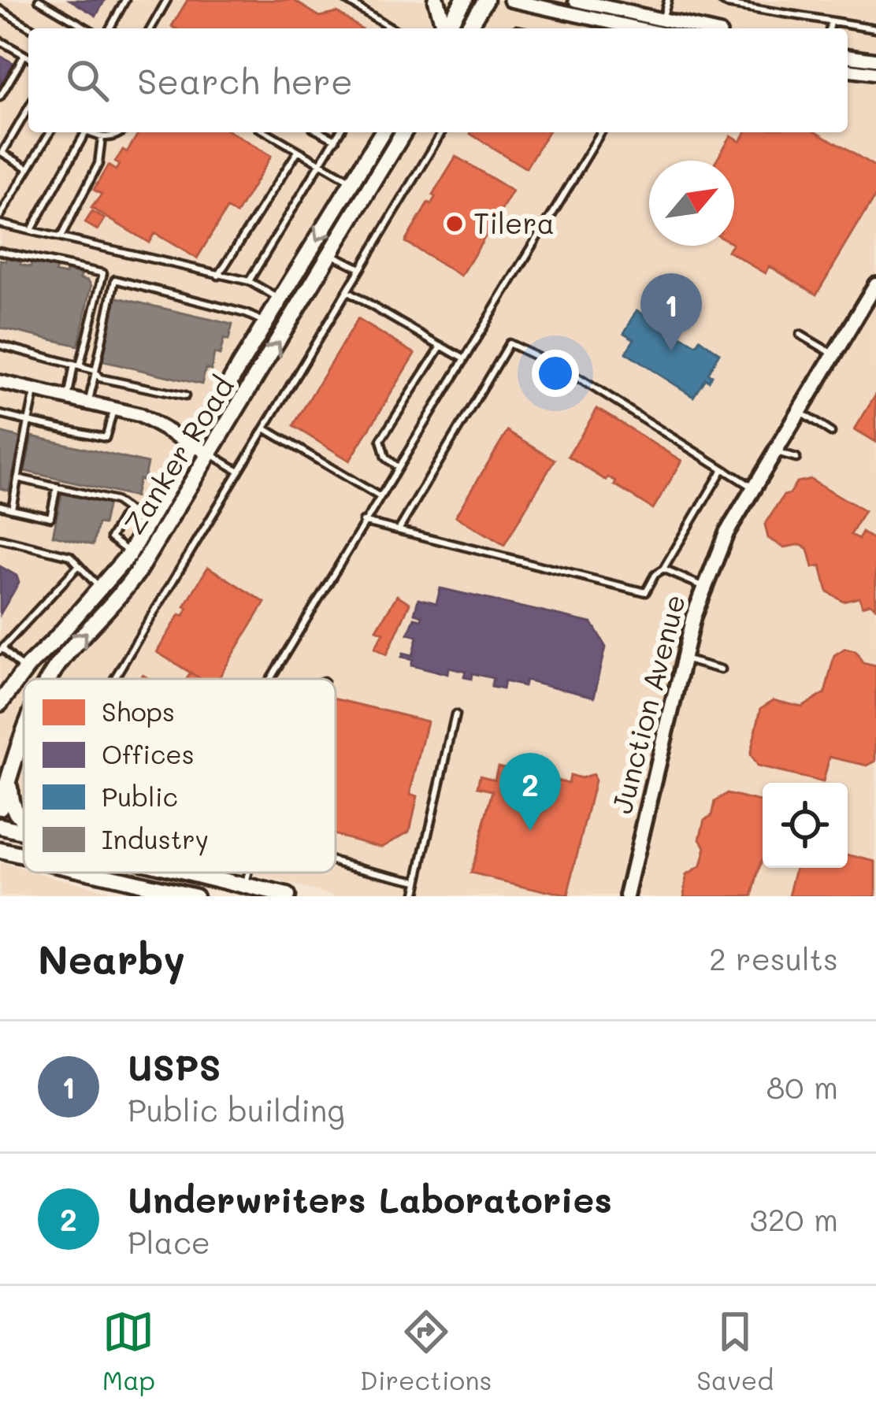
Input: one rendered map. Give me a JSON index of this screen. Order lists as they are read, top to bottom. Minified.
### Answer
{"streets":{"main road":["Zanker Road","Junction Avenue"]},"places":["Tilera"],"legend":["Shops","Offices","Public","Industry"],"north":"top right","page":{"search":"Search here","pins":["1","2"],"heading":["Nearby","2 results"],"list":[{"mark":"1","name":"USPS","note":"Public building","value":"80 m"},{"mark":"2","name":"Underwriters Laboratories","note":"Place","value":"320 m"}],"nav":["Map","Directions","Saved"]}}
